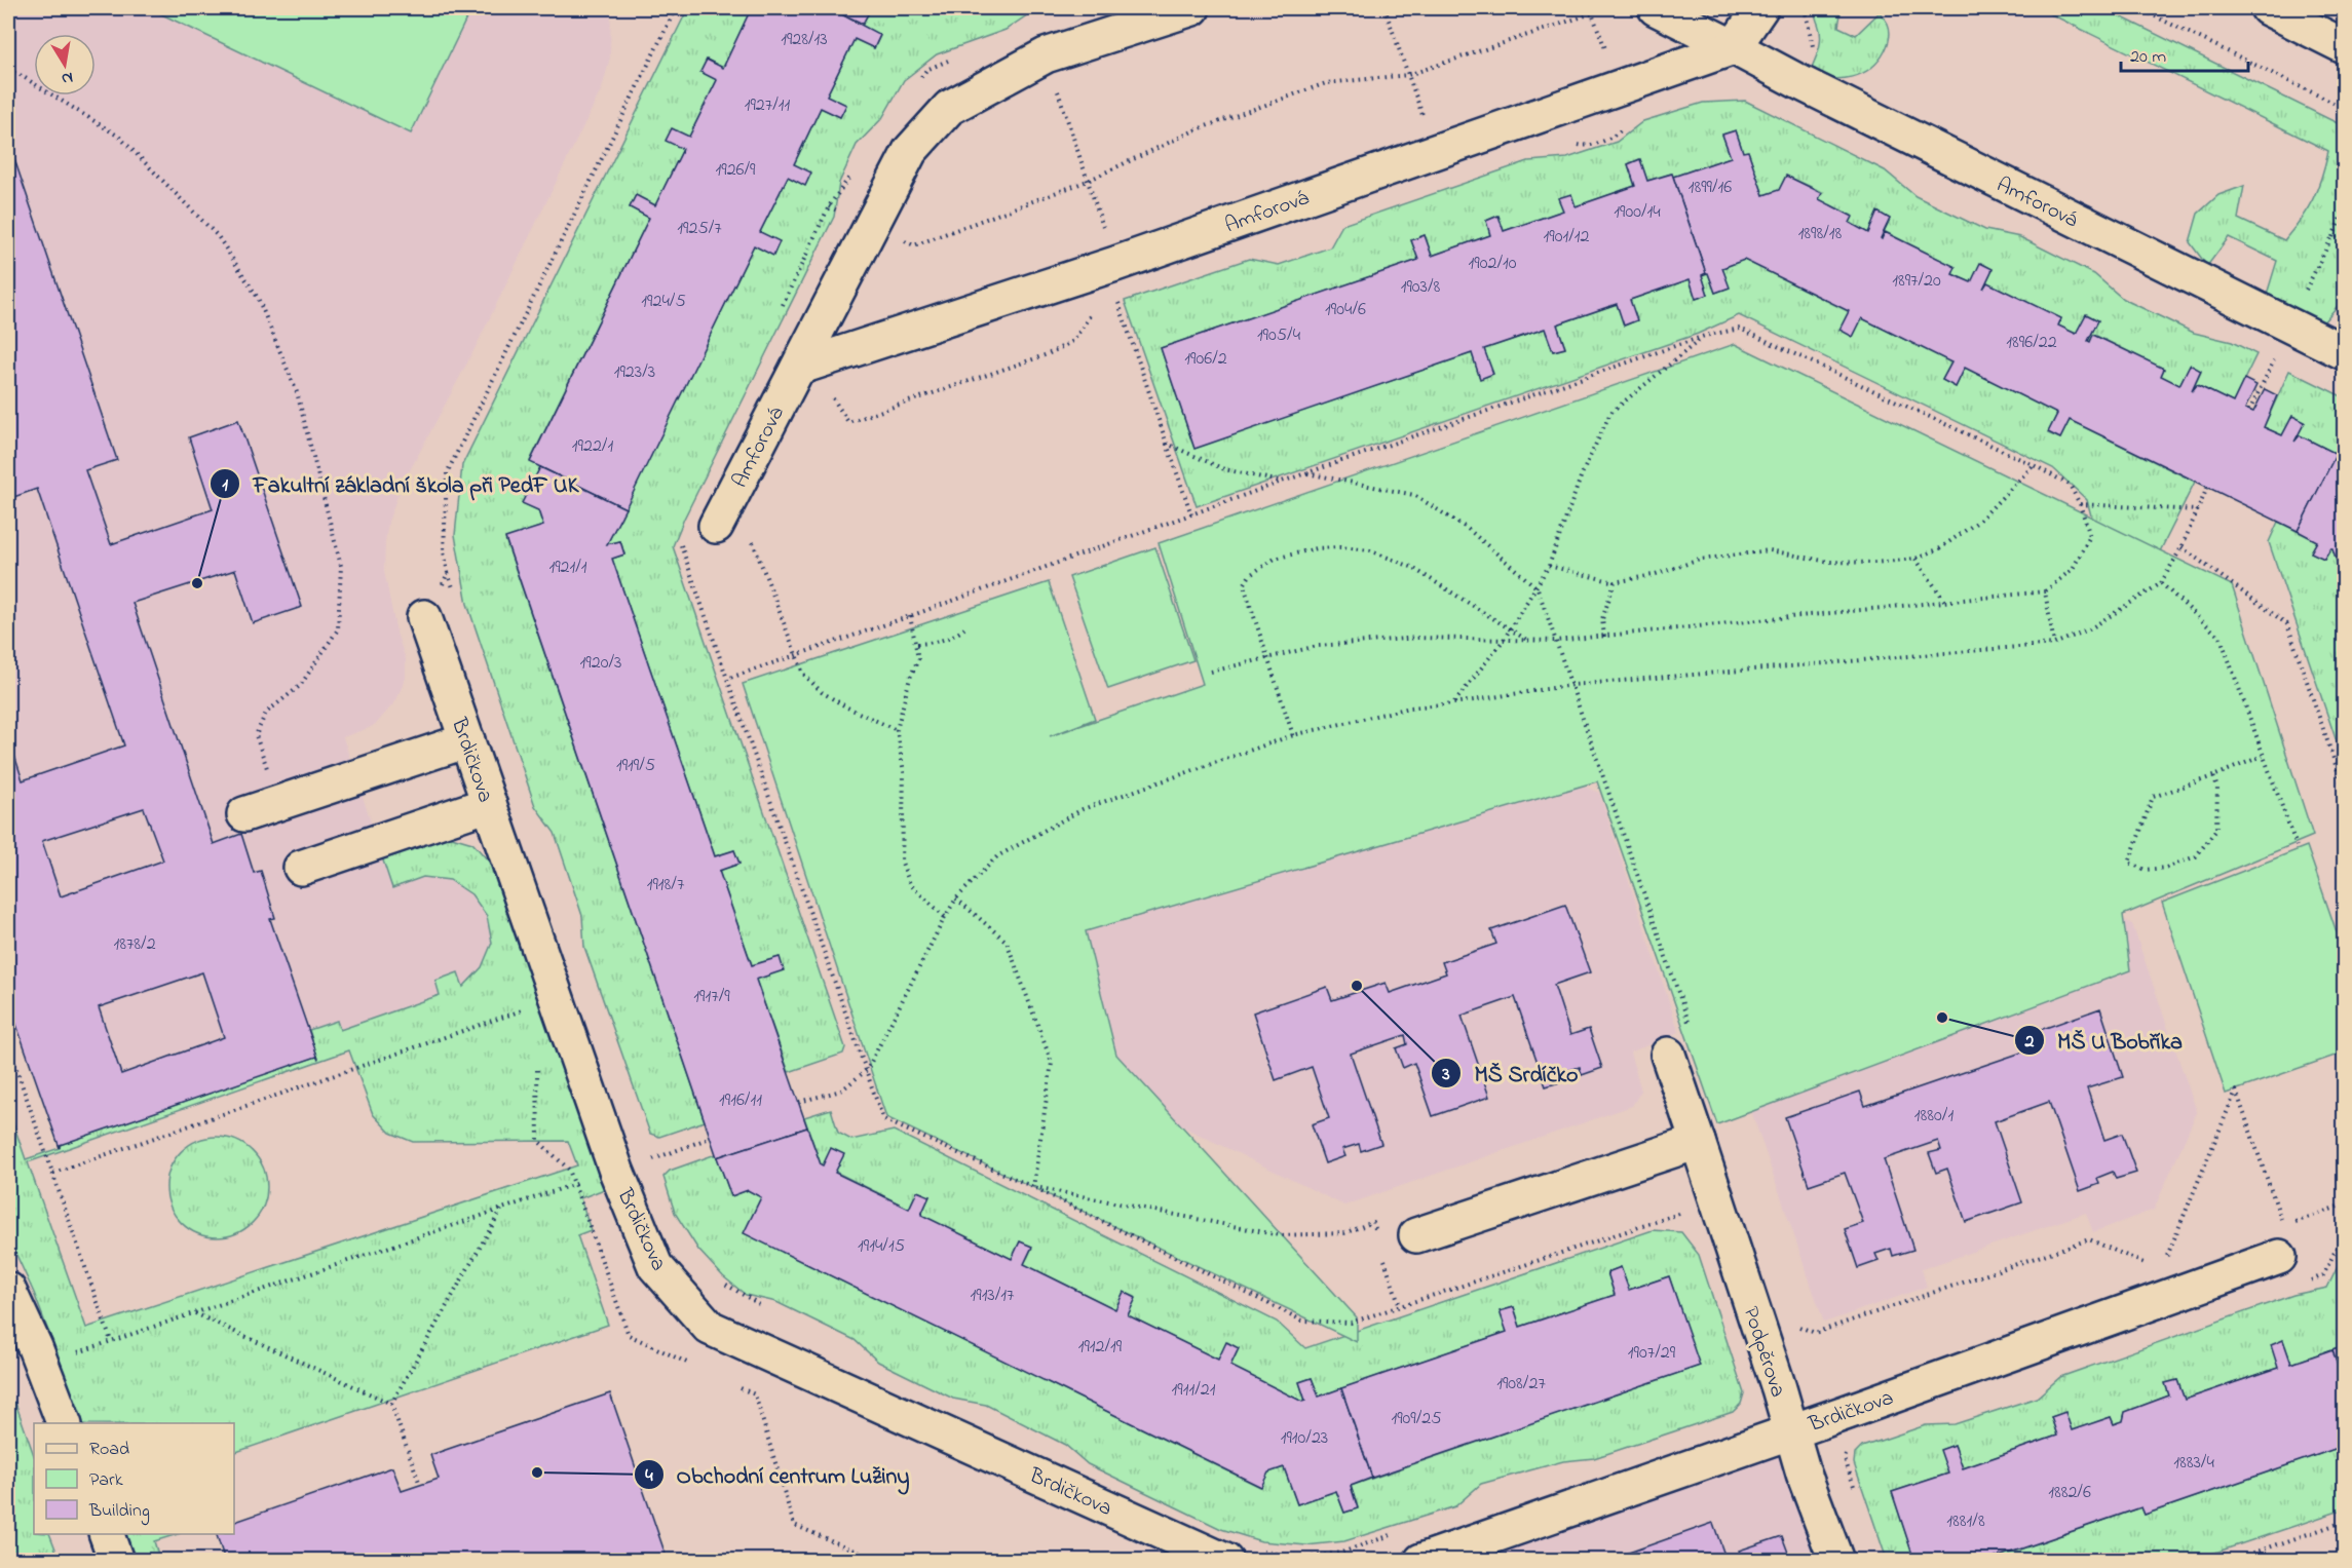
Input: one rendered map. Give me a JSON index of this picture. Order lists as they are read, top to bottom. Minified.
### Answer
{"streets":{"street":["Amforová","Brdičkova","Podpěrova"]},"crossings":[["Brdičkova","Podpěrova"]],"places":["Fakultní základní škola při PedF UK","MŠ Srdíčko","MŠ U Bobříka","Obchodní centrum Lužiny"],"house_numbers":["1928/13","1927/11","1926/9","1899/16","1900/14","1925/7","1898/18","1901/12","1902/10","1897/20","1903/8","1924/5","1904/6","1905/4","1896/22","1906/2","1923/3","1922/1","1921/1","1920/3","1919/5","1918/7","1878/2","1917/9","1916/11","1880/1","1914/15","1913/17","1912/19","1907/29","1908/27","1911/21","1909/25","1910/23","1883/4","1882/6","1881/8"],"legend":["Road","Park","Building"],"scale_bar":"20 m","north":"bottom"}
